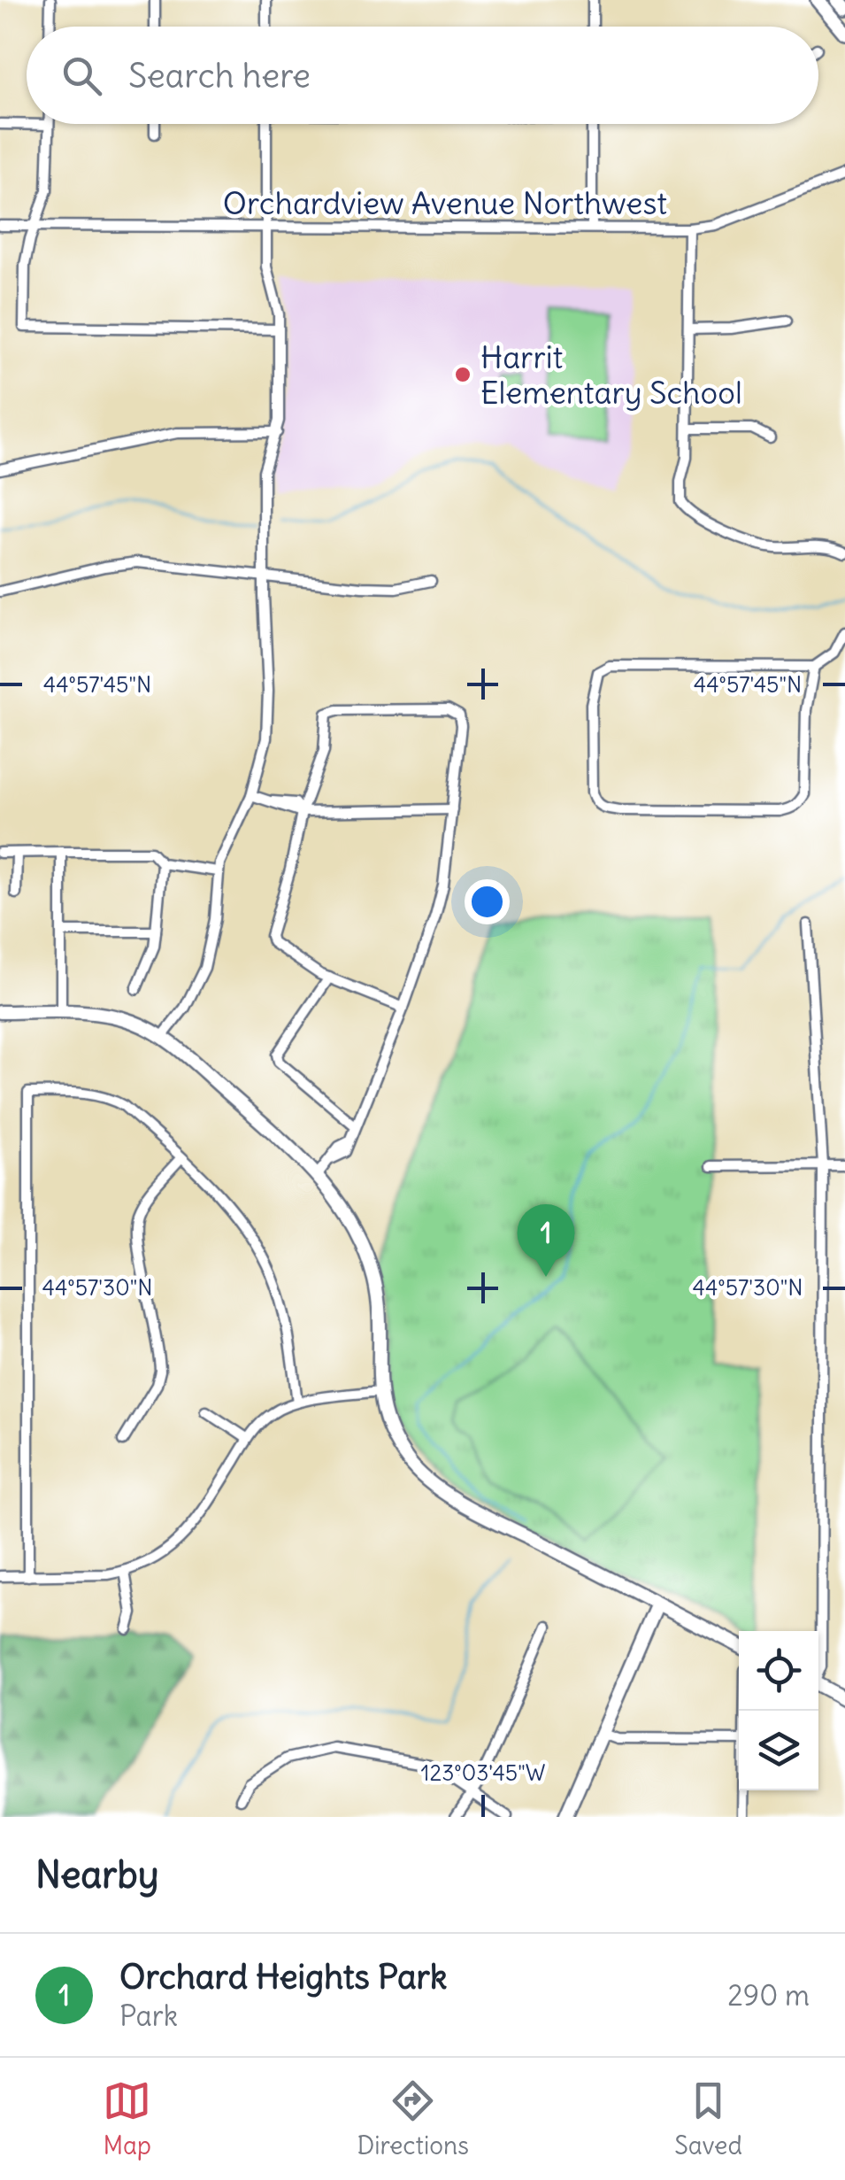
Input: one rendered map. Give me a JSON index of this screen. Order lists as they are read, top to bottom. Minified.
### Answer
{"streets":{"street":["Orchardview Avenue Northwest"]},"places":["Harrit Elementary School"],"page":{"search":"Search here","pins":"1","heading":"Nearby","list":[{"mark":"1","name":"Orchard Heights Park","note":"Park","value":"290 m"}],"nav":["Map","Directions","Saved"]},"coordinates":["44°57'45\"N","44°57'30\"N","123°03'45\"W"]}
